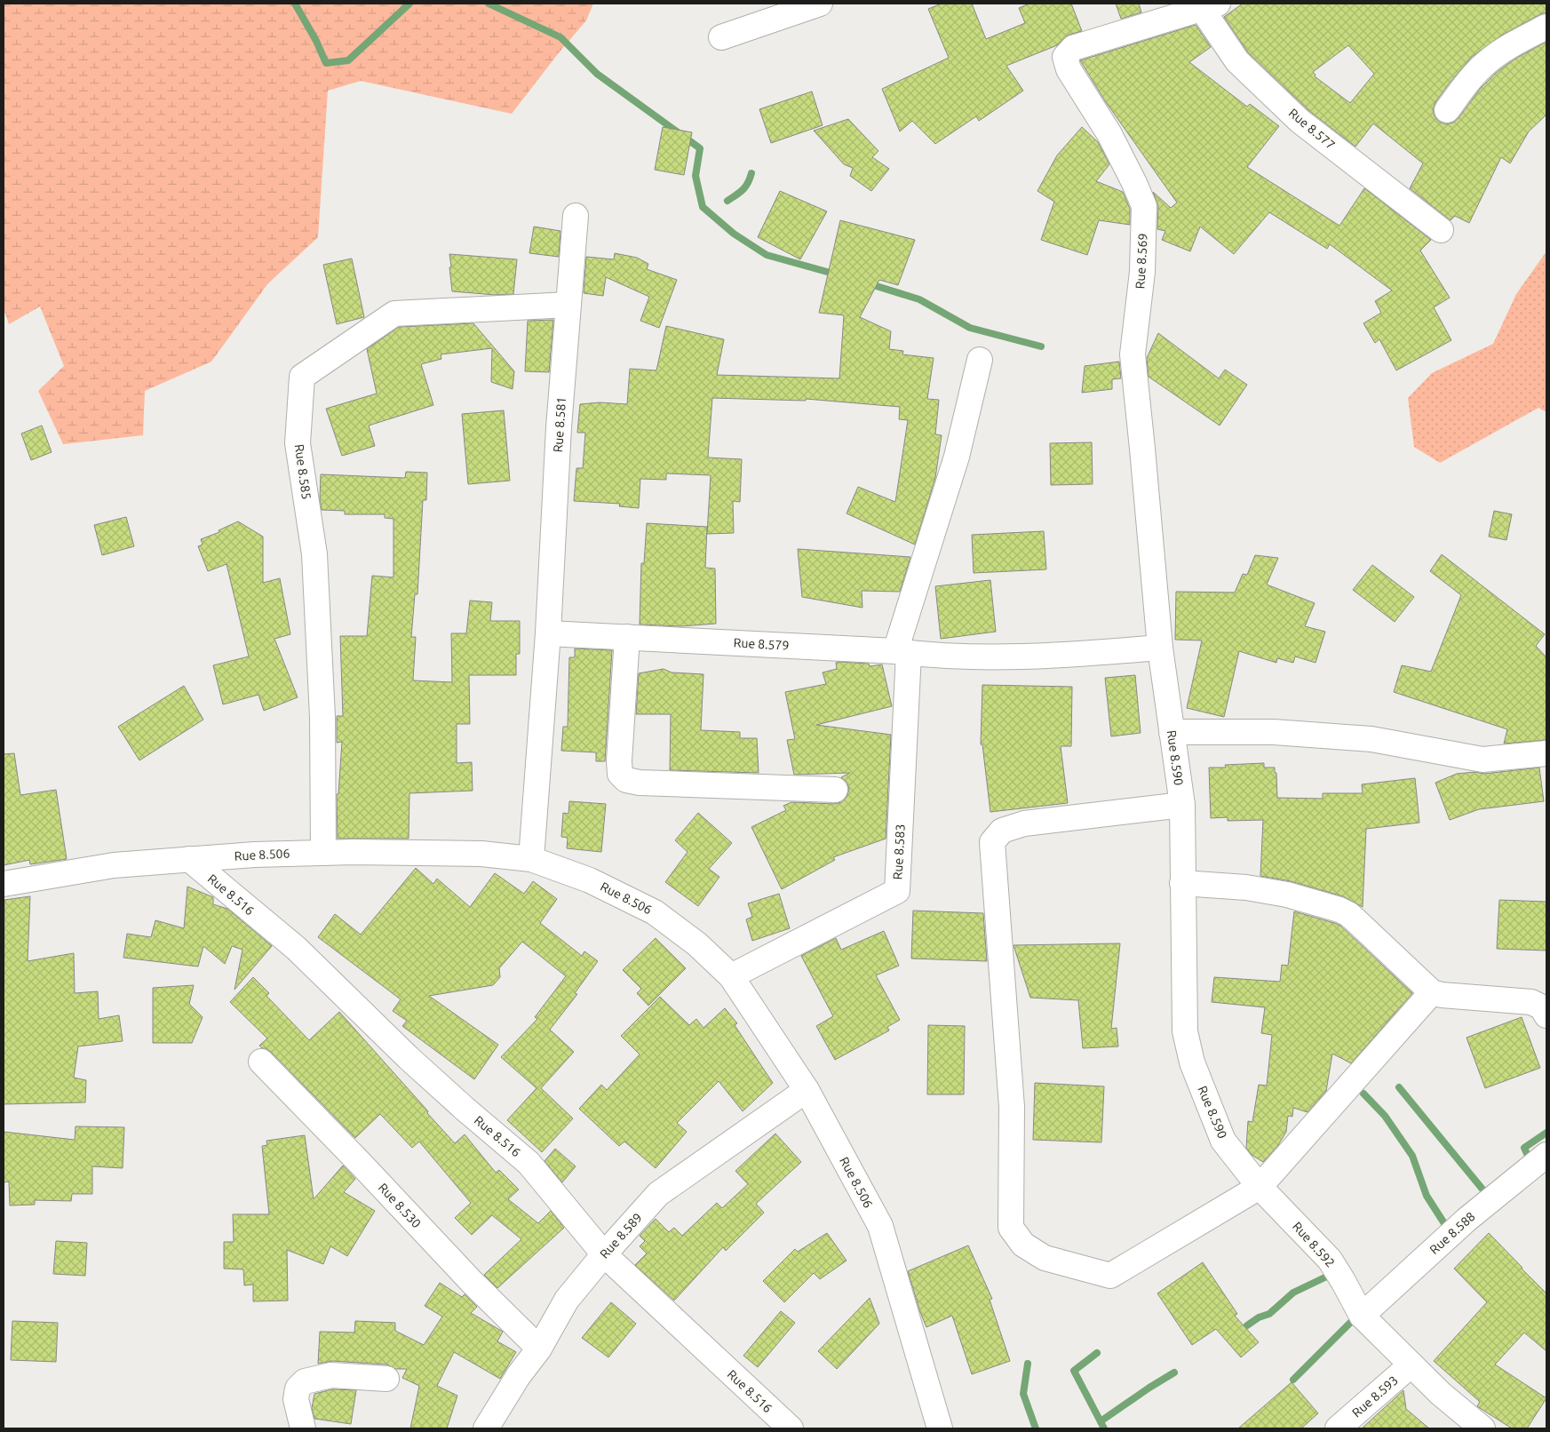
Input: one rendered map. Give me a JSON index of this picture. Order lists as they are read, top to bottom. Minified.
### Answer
{"streets":{"street":["Rue 8.577","Rue 8.569","Rue 8.581","Rue 8.585","Rue 8.579","Rue 8.590","Rue 8.583","Rue 8.506","Rue 8.516","Rue 8.530","Rue 8.588","Rue 8.589","Rue 8.592","Rue 8.593"]},"crossings":[["Rue 8.577","Rue 8.569"],["Rue 8.569","Rue 8.579"],["Rue 8.569","Rue 8.590"],["Rue 8.581","Rue 8.585"],["Rue 8.581","Rue 8.579"],["Rue 8.585","Rue 8.506"],["Rue 8.579","Rue 8.590"],["Rue 8.579","Rue 8.583"],["Rue 8.590","Rue 8.592"],["Rue 8.583","Rue 8.506"],["Rue 8.506","Rue 8.516"],["Rue 8.506","Rue 8.589"],["Rue 8.516","Rue 8.589"],["Rue 8.530","Rue 8.589"],["Rue 8.588","Rue 8.592"],["Rue 8.592","Rue 8.593"]]}
